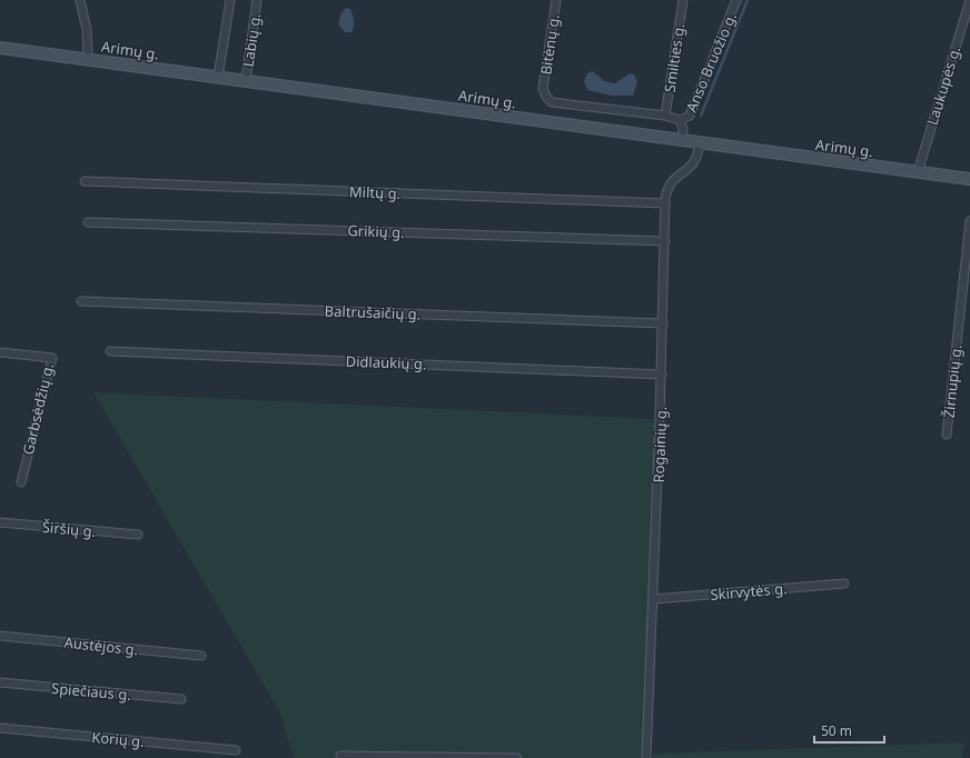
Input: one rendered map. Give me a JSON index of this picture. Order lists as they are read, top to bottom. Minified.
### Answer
{"streets":{"main road":["Arimų g."],"street":["Labių g.","Bitėnų g.","Smilties g.","Anso Bruožio g.","Laukupės g.","Miltų g.","Grikių g.","Baltrušaičių g.","Didlaukių g.","Žirnupių g.","Garbsėdžių g.","Rogainių g.","Širšių g.","Skirvytės g.","Austėjos g.","Spiečiaus g.","Korių g."]},"crossings":[["Labių g.","Arimų g."],["Bitėnų g.","Smilties g."],["Arimų g.","Laukupės g."],["Arimų g.","Rogainių g."],["Miltų g.","Rogainių g."],["Grikių g.","Rogainių g."],["Baltrušaičių g.","Rogainių g."],["Didlaukių g.","Rogainių g."],["Rogainių g.","Skirvytės g."]],"scale_bar":"50 m"}
